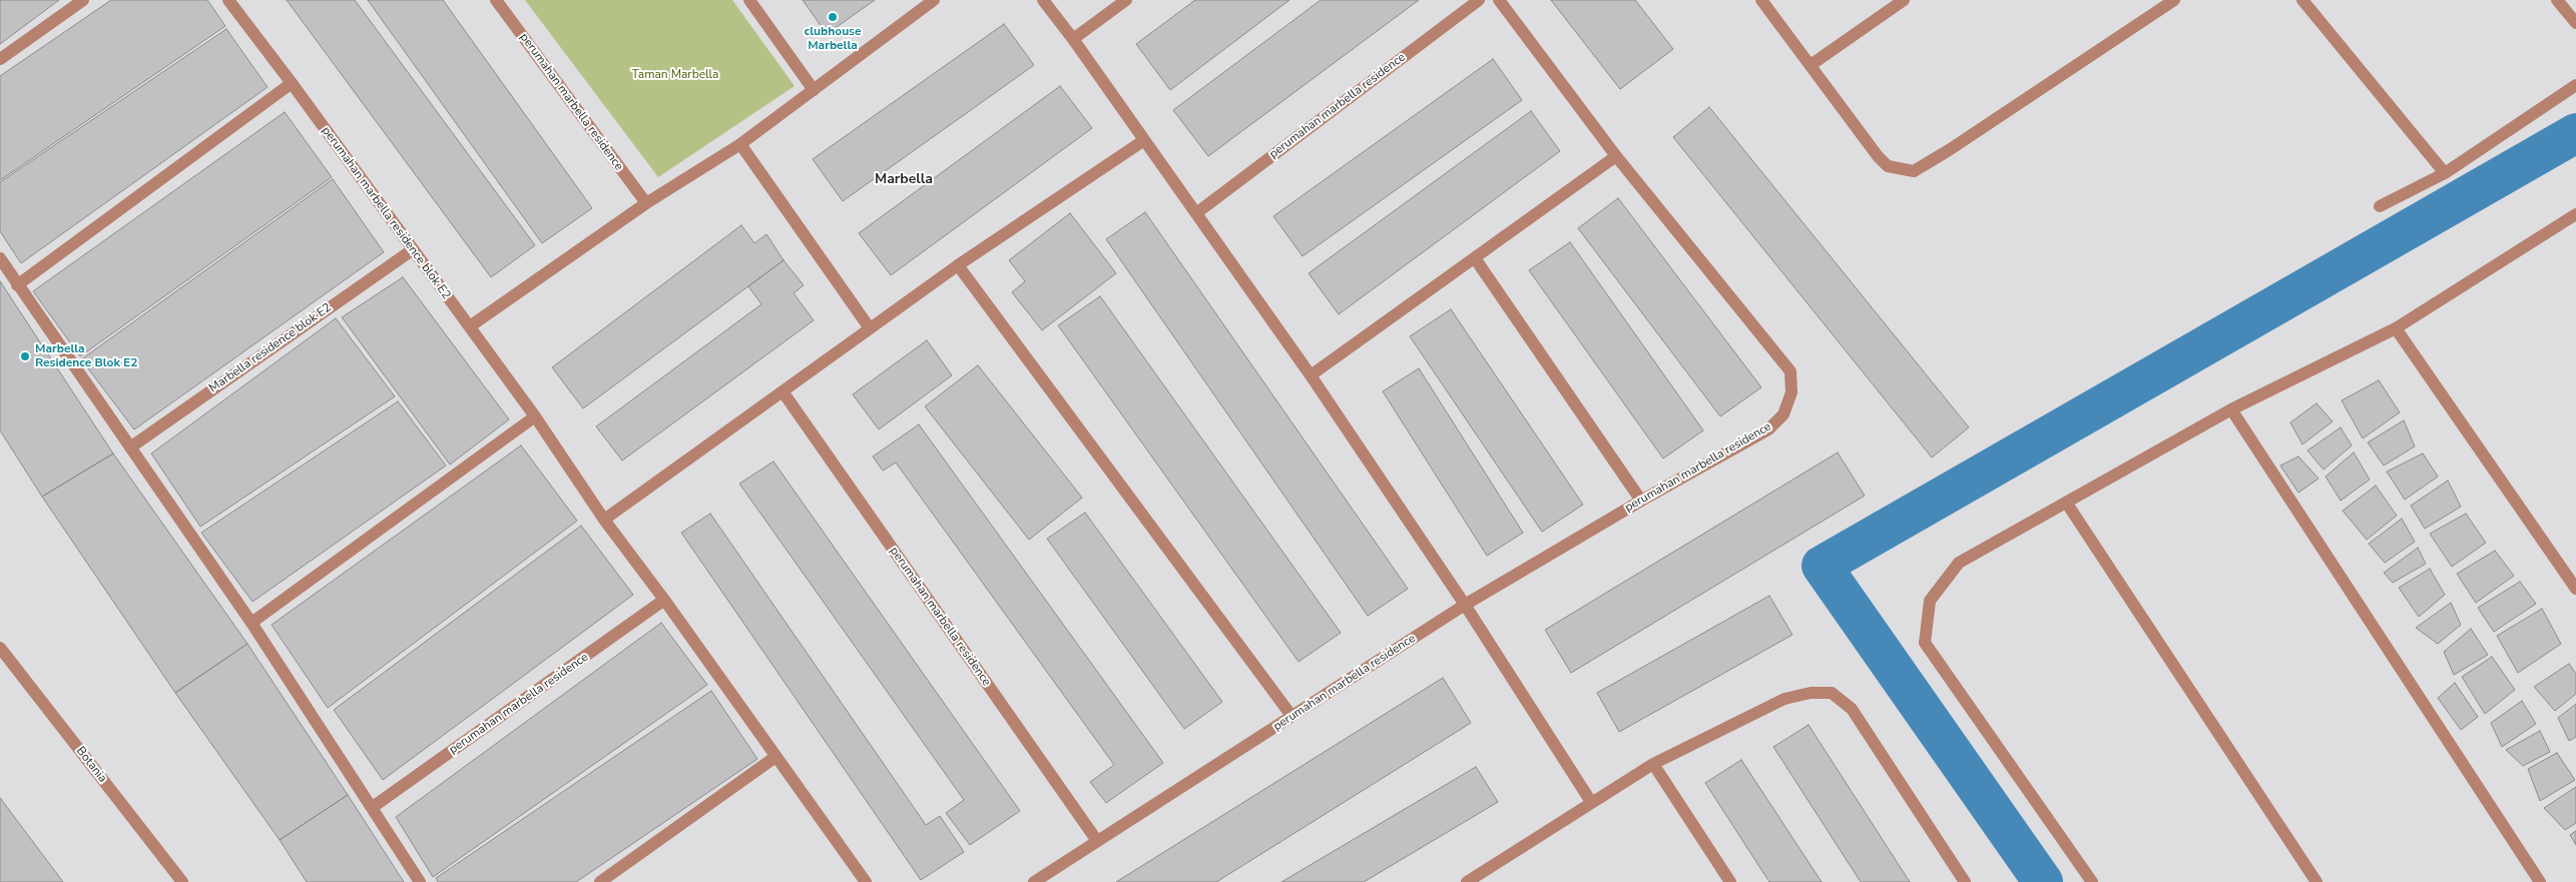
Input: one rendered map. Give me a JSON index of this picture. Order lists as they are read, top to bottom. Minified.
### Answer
{"streets":{"street":["perumahan marbella residence","perumahan marbella residence blok E2","Marbella residence blok E2","Botania"]},"crossings":[["perumahan marbella residence blok E2","Marbella residence blok E2"]],"districts":["Marbella"],"parks":["Taman Marbella"],"places":["clubhouse Marbella","Marbella Residence Blok E2"]}
